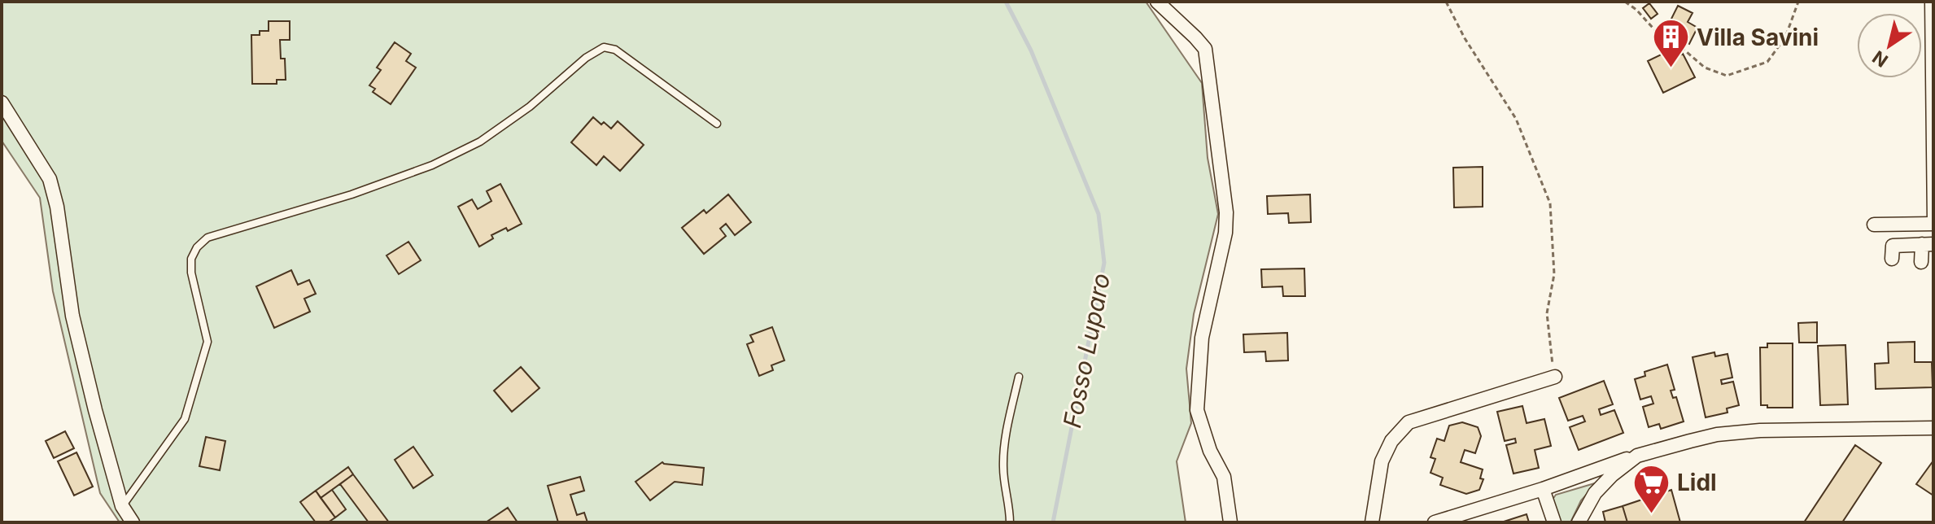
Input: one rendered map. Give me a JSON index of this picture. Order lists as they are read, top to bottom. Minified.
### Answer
{"water":["Fosso Luparo"],"places":{"building":["Villa Savini"],"supermarket":["Lidl"]},"north":"bottom left"}
